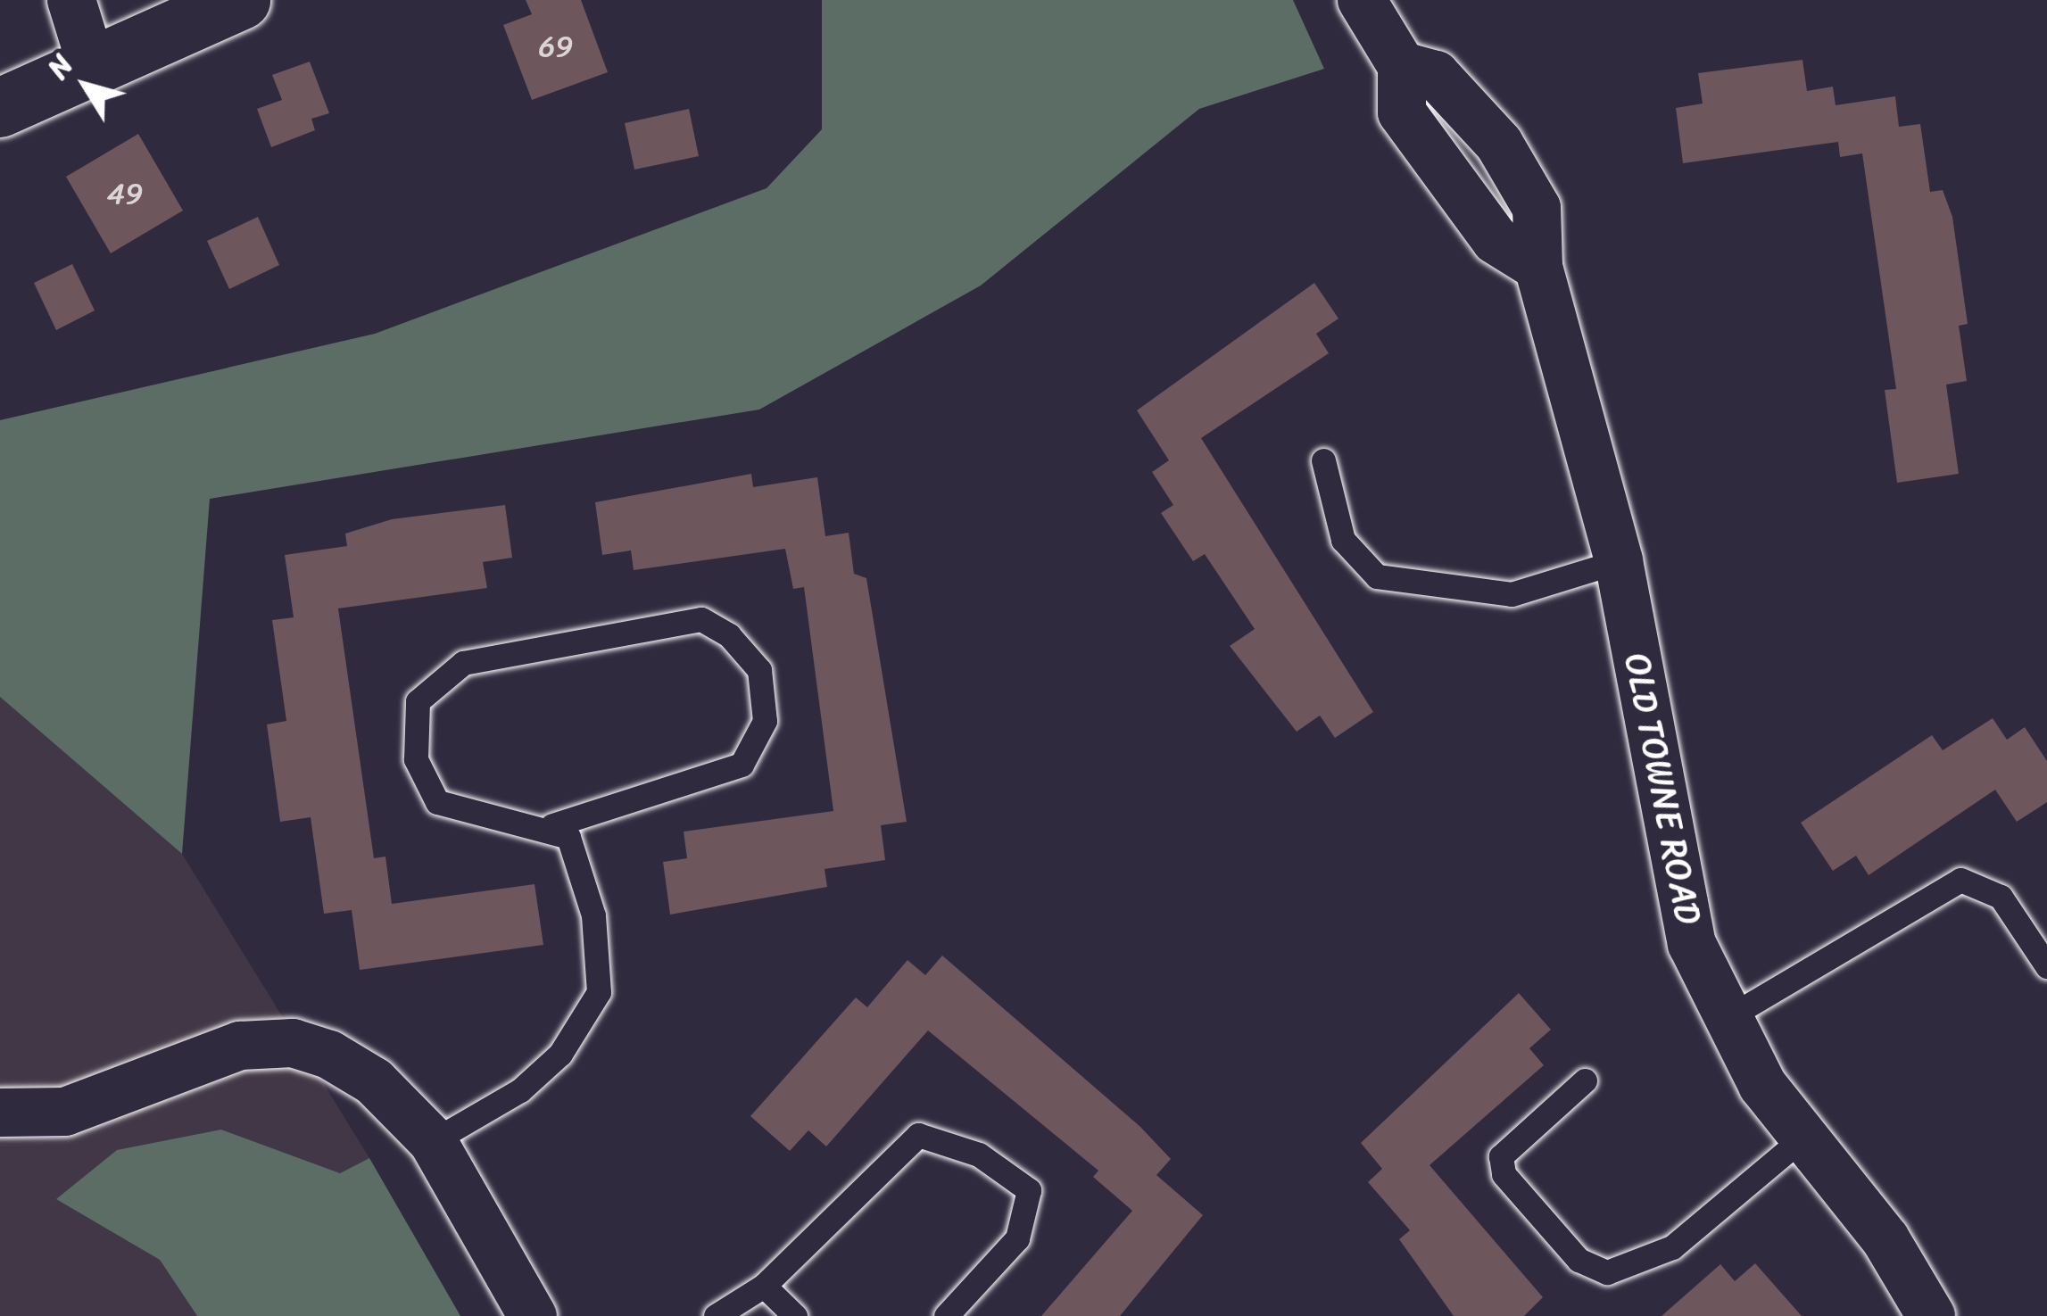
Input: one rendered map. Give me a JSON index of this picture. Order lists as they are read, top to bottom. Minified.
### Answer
{"streets":{"street":["OLD TOWNE ROAD"]},"house_numbers":["69","49"],"north":"top left"}
